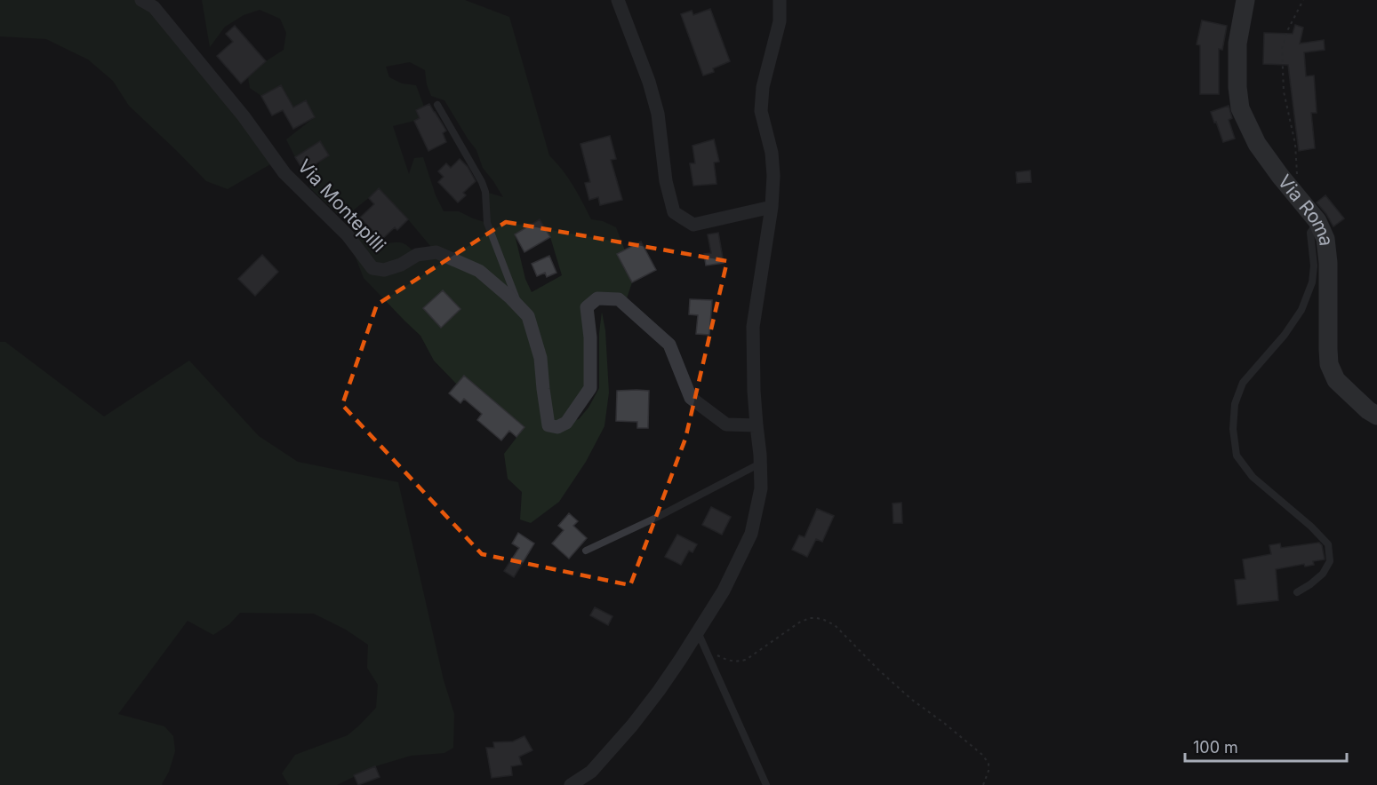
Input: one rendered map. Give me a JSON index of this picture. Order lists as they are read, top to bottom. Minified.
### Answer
{"streets":{"main road":["Via Roma"],"street":["Via Montepilli"]},"scale_bar":"100 m"}
